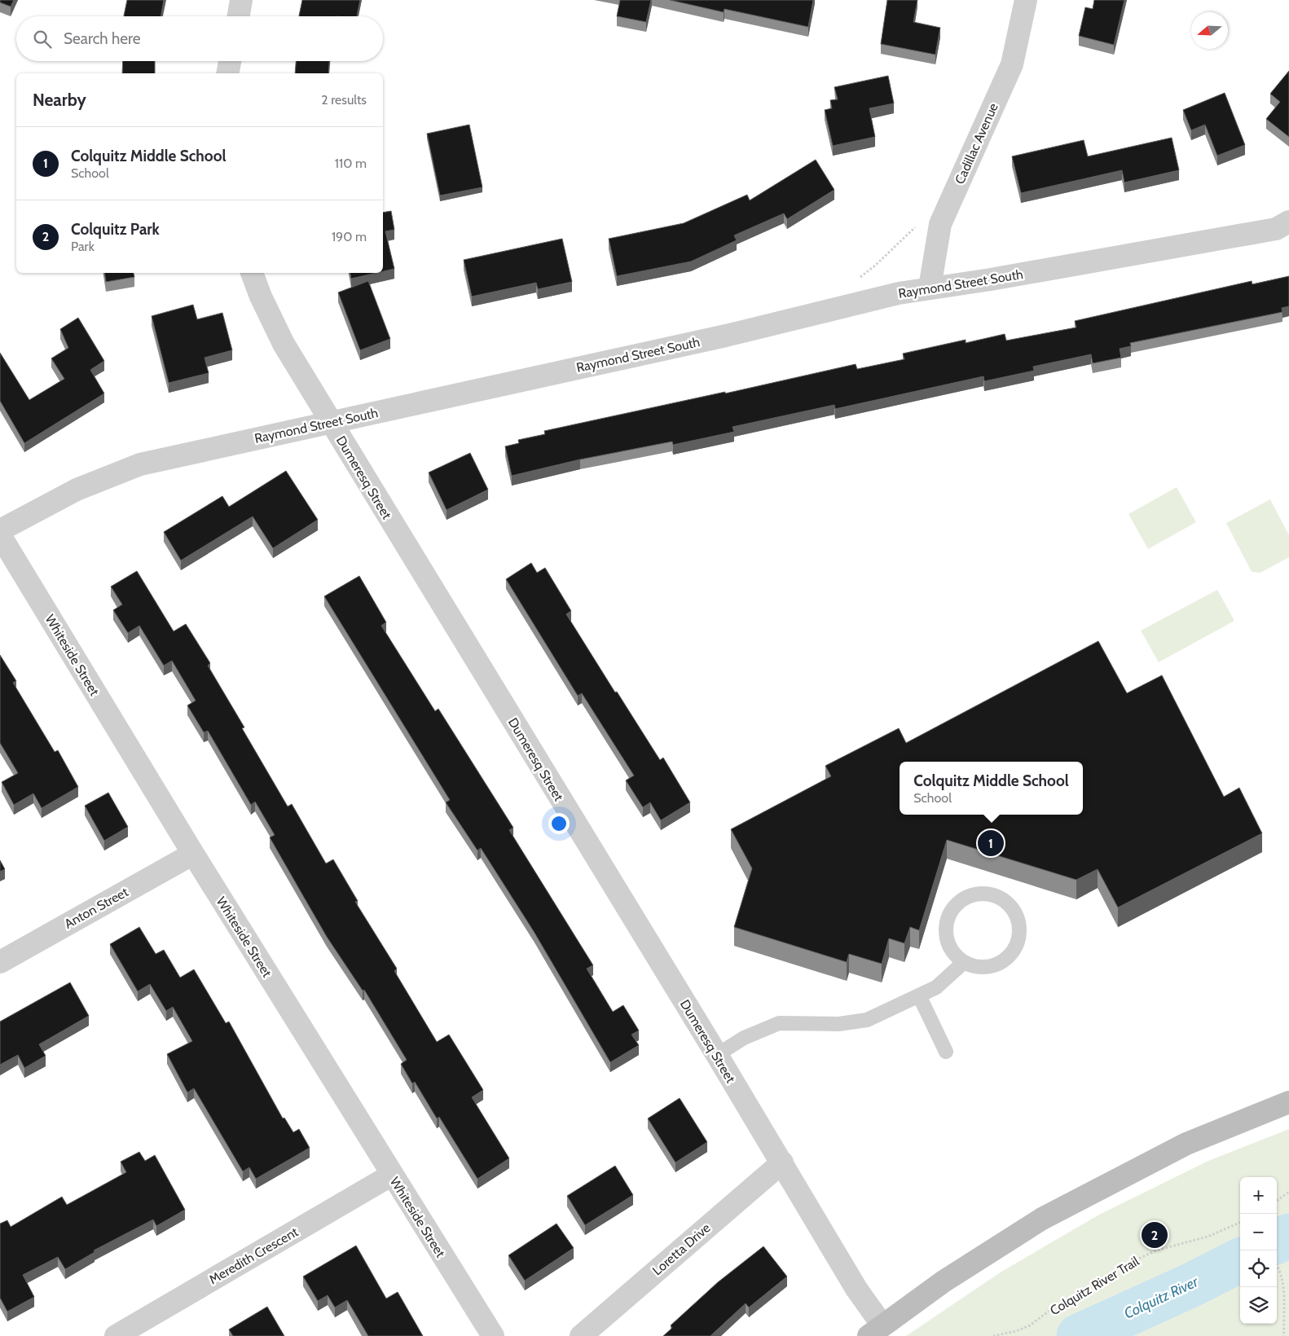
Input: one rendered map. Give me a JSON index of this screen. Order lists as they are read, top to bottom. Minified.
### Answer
{"streets":{"street":["Cadillac Avenue","Raymond Street South","Dumeresq Street","Whiteside Street","Anton Street","Loretta Drive","Meredith Crescent"],"path":["Colquitz River Trail"]},"crossings":[["Cadillac Avenue","Raymond Street South"],["Raymond Street South","Dumeresq Street"],["Dumeresq Street","Loretta Drive"],["Whiteside Street","Anton Street"],["Whiteside Street","Meredith Crescent"]],"water":["Colquitz River"],"north":"left","page":{"search":"Search here","heading":["Nearby","2 results"],"list":[{"mark":"1","name":"Colquitz Middle School","note":"School","value":"110 m"},{"mark":"2","name":"Colquitz Park","note":"Park","value":"190 m"}],"popup":["Colquitz Middle School","School"],"pins":["1","2"],"map_buttons":["+","−"]}}
